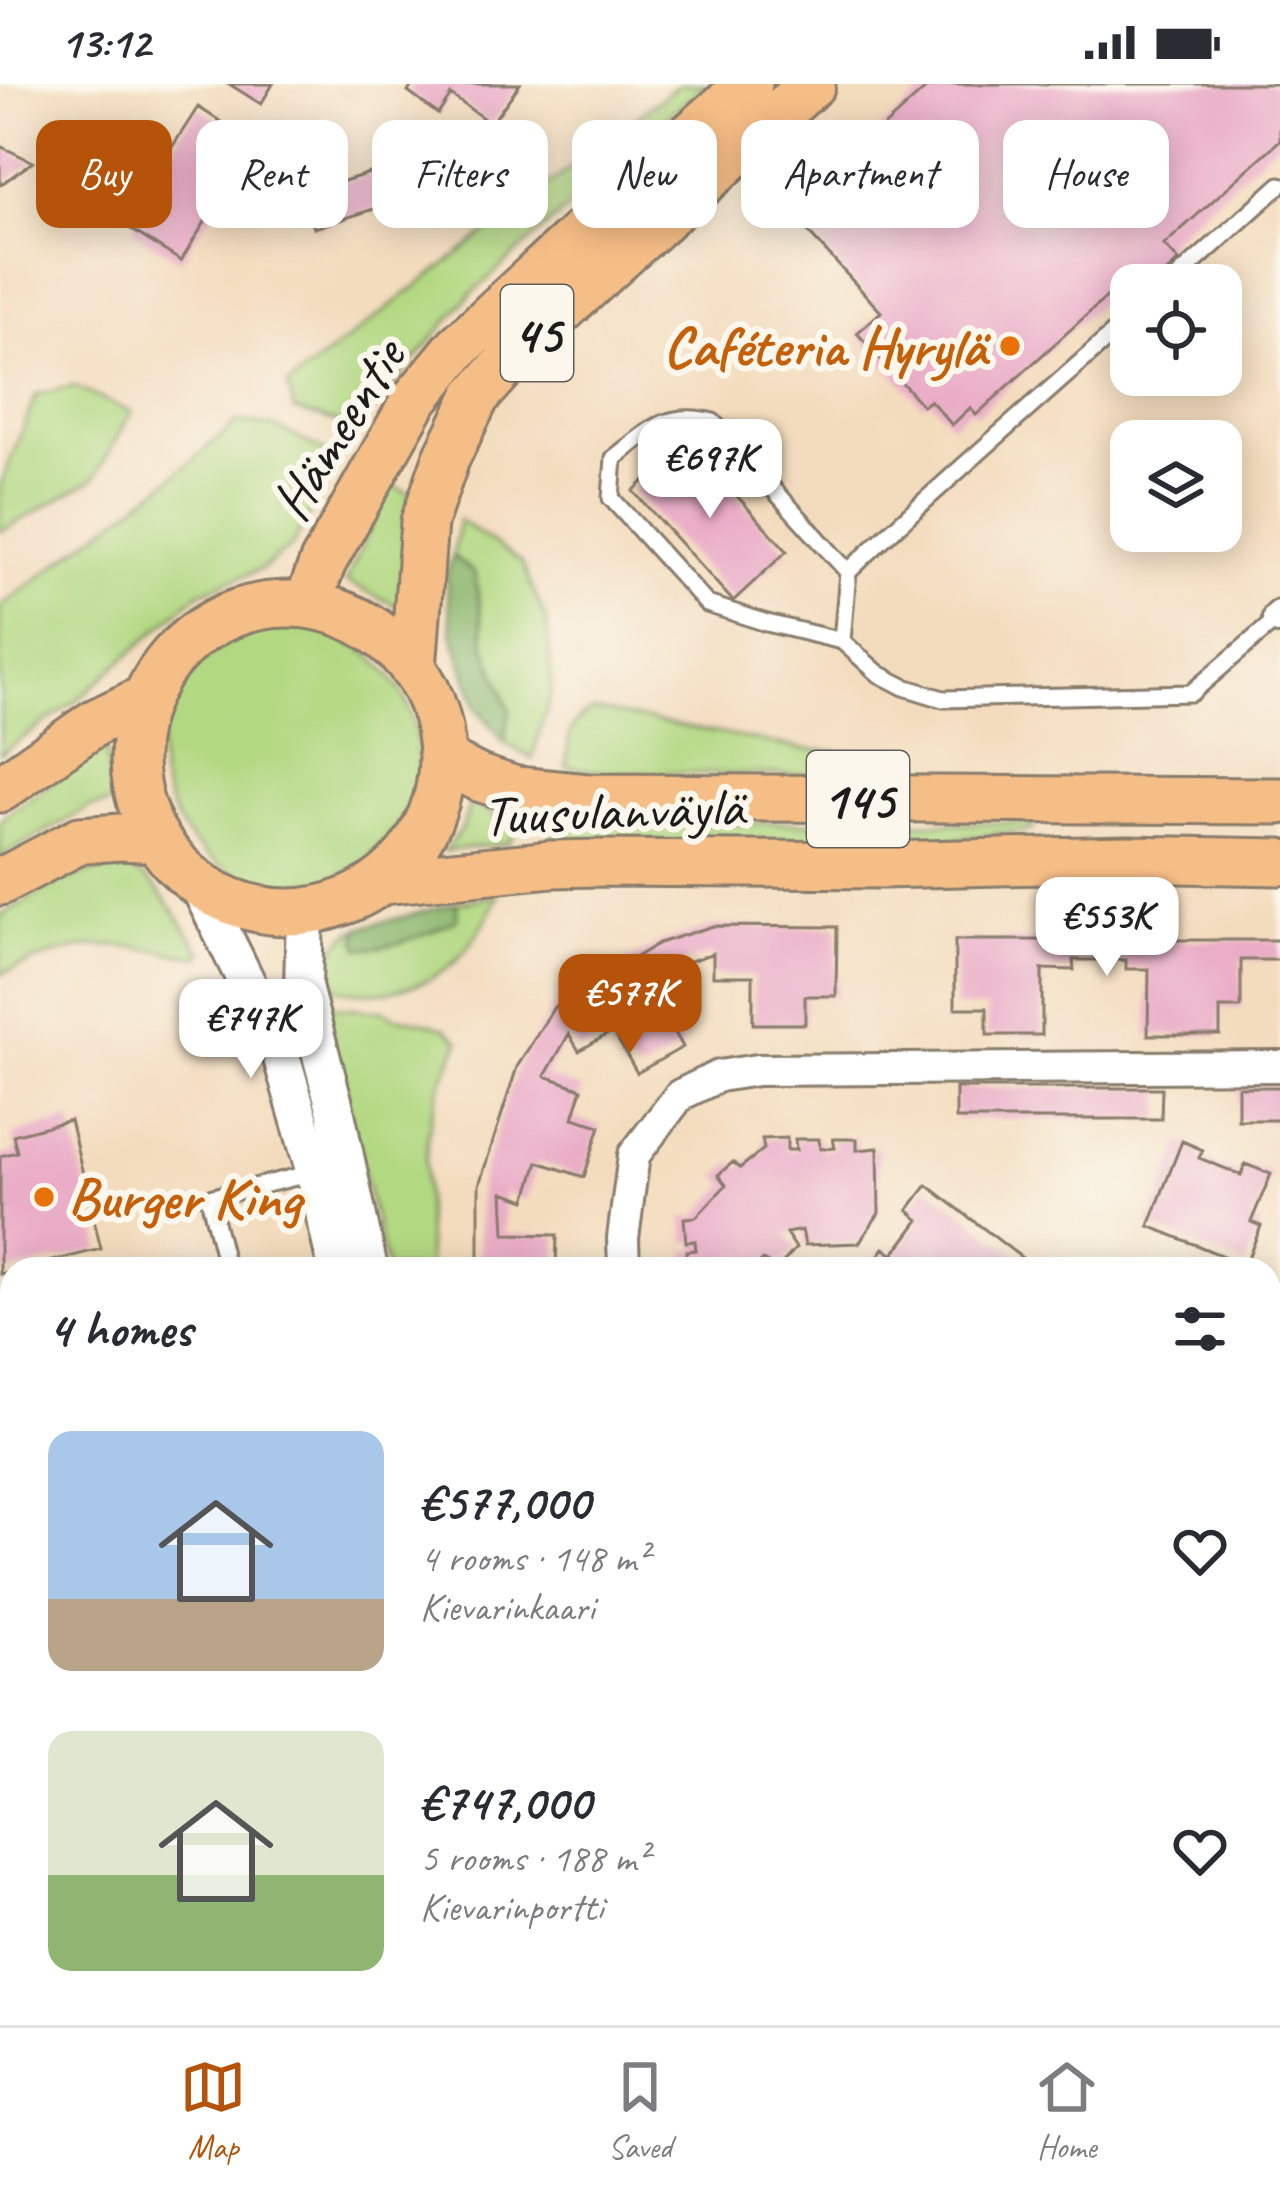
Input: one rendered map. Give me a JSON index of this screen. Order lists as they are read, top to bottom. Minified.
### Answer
{"streets":{"main road":["45","Hämeentie","145","Tuusulanväylä"]},"crossings":[["45","Hämeentie"],["45","Tuusulanväylä"],["Hämeentie","Tuusulanväylä"]],"places":["Caféteria Hyrylä","Burger King"],"page":{"status":"13:12","chip":["Buy","Rent","Filters","New","Apartment","House"],"price":["€697K","€553K","€577K","€747K"],"heading":"4 homes","list":[{"name":"€577,000","note":"4 rooms · 148 m² · Kievarinkaari"},{"name":"€747,000","note":"5 rooms · 188 m² · Kievarinportti"}],"tabs":["Map","Saved","Home"]}}
